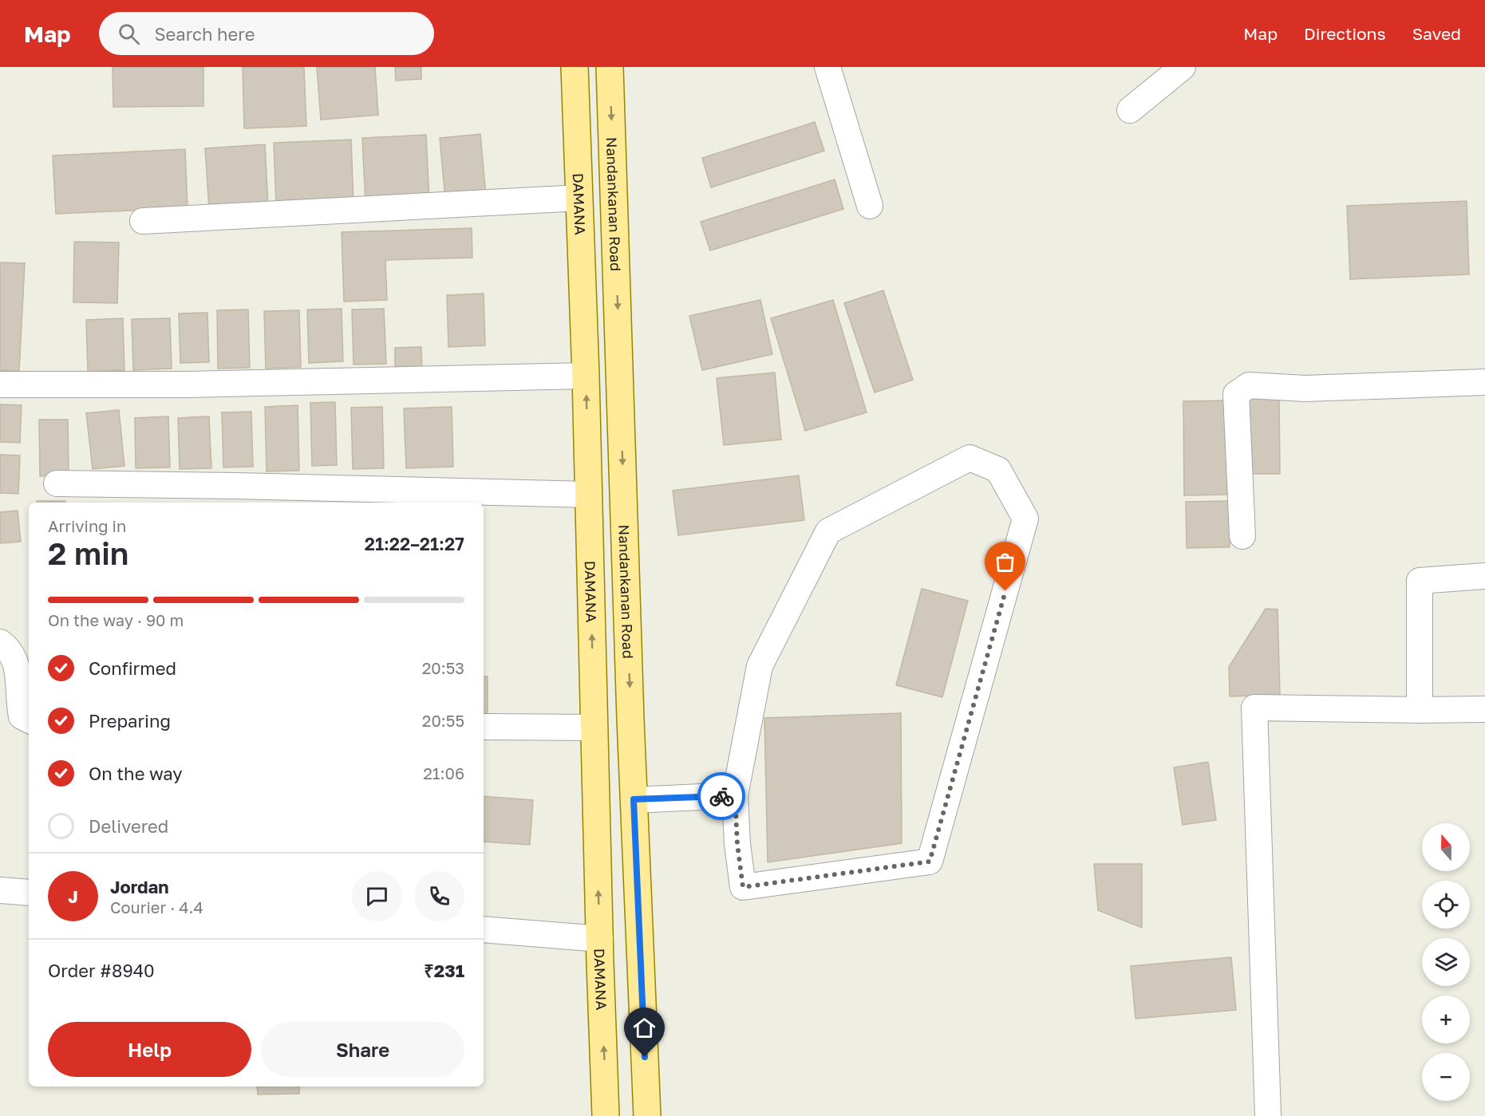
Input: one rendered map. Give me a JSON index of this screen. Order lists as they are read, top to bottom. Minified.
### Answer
{"streets":{"main road":["DAMANA","Nandankanan Road"]},"one_way":["DAMANA","Nandankanan Road"],"north":"top","page":{"header":"Map","search":"Search here","nav":["Map","Directions","Saved"],"heading":["2 min","Arriving in","21:22–21:27"],"panel":["Jordan","Courier · 4.4","Order #8940","₹231"],"bar":"On the way · 90 m","list":[["Confirmed","20:53"],["Preparing","20:55"],["On the way","21:06"],"Delivered"],"map_buttons":["+","−"],"round":"J","buttons":["Help","Share"]}}
